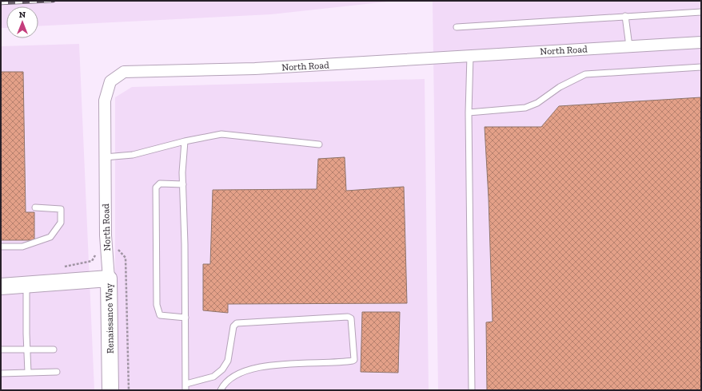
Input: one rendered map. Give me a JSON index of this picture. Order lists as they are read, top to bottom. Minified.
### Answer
{"streets":{"street":["North Road","Renaissance Way"]},"crossings":[["North Road","Renaissance Way"]],"north":"top"}
